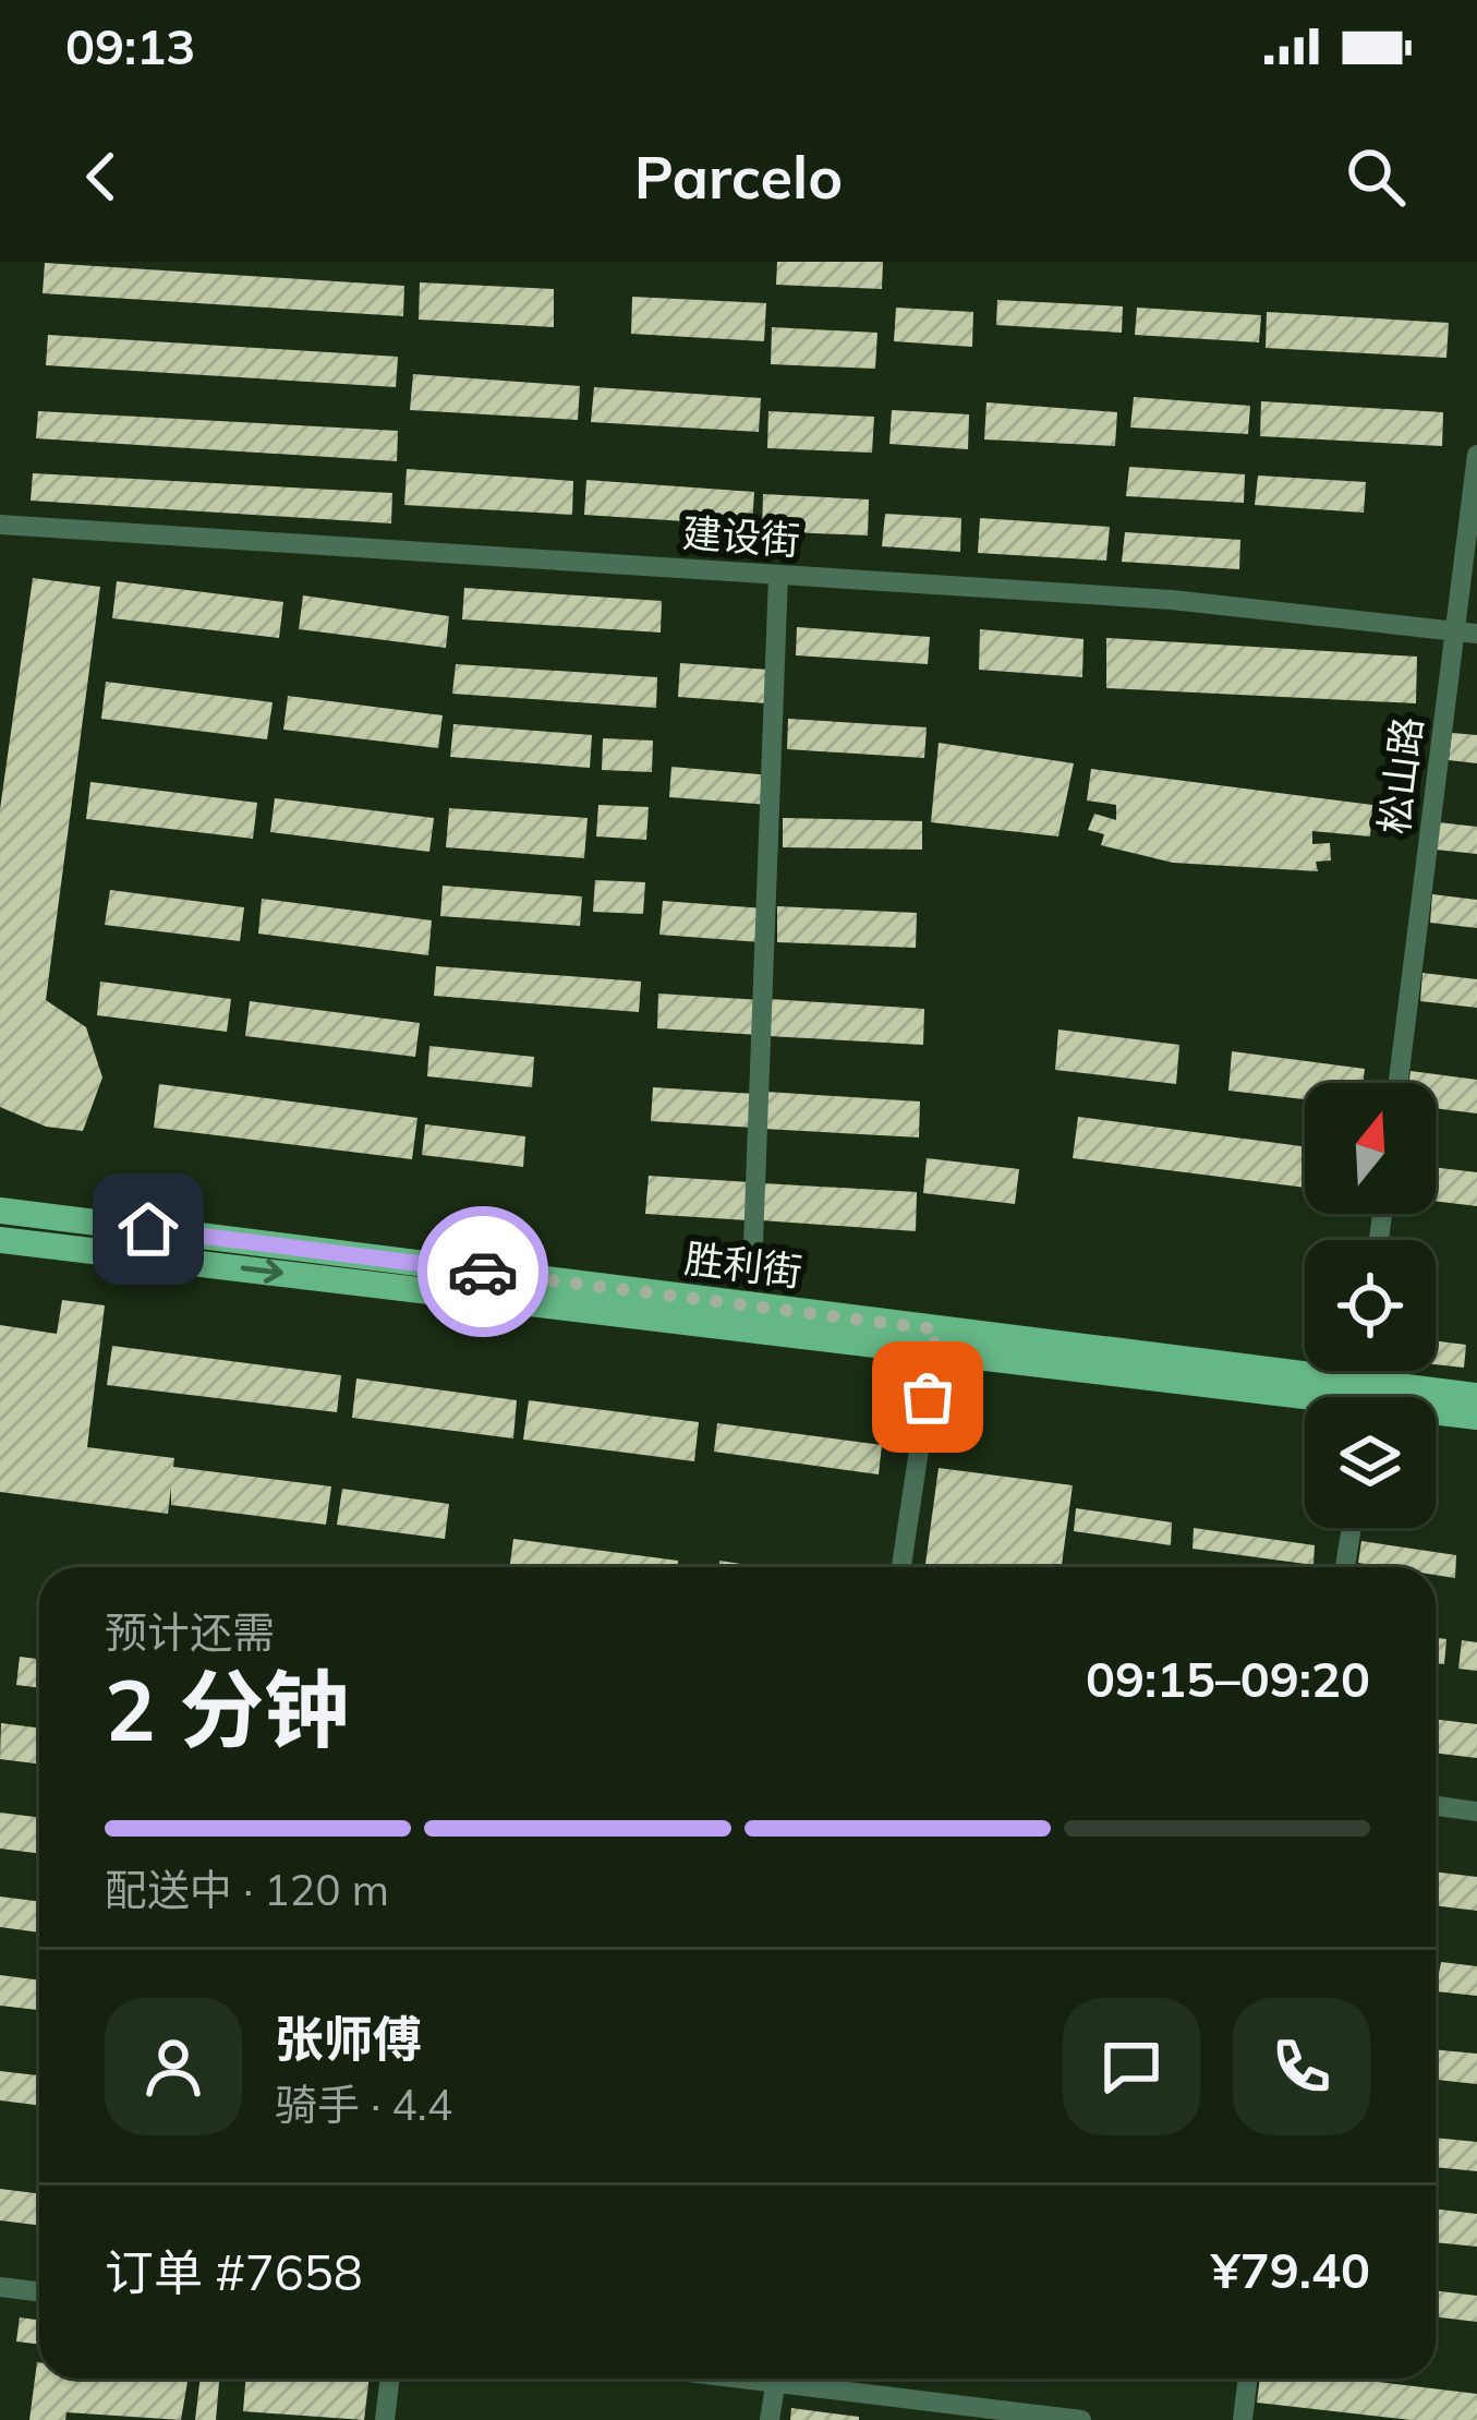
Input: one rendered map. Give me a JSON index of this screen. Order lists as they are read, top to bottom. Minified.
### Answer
{"streets":{"main road":["胜利街"],"street":["建设街","松山路"]},"crossings":[["建设街","松山路"]],"north":"top","page":{"status":"09:13","header":"Parcelo","heading":["2 分钟","预计还需","09:15–09:20"],"panel":["张师傅","骑手 · 4.4","订单 #7658","¥79.40"],"bar":"配送中 · 120 m"}}
